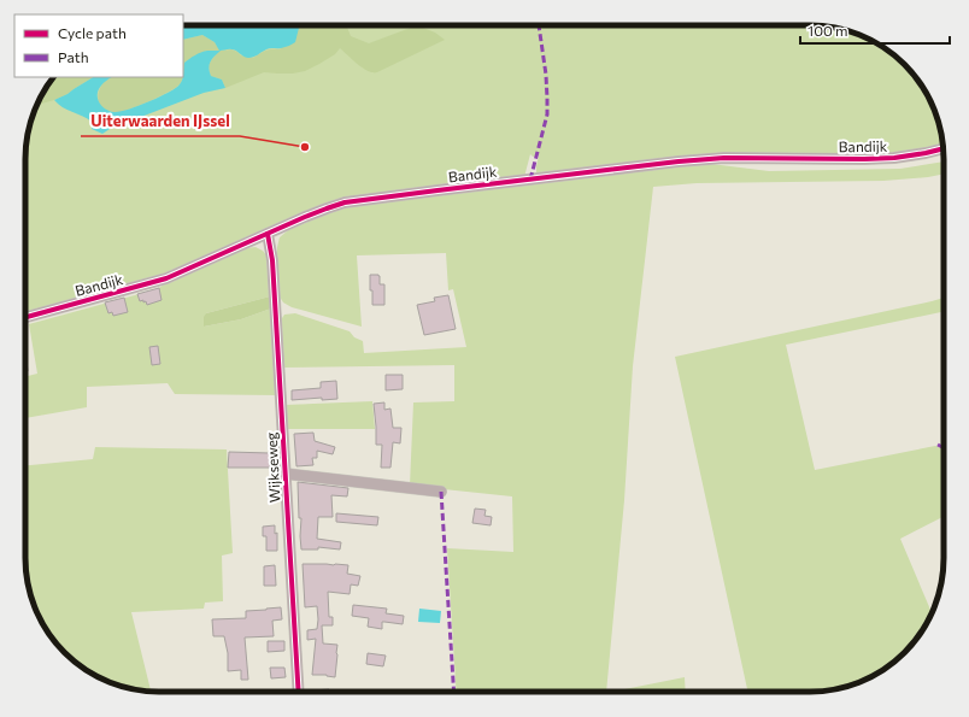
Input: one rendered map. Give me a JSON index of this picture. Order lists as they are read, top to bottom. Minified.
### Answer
{"streets":{"street":["Bandijk","Wijkseweg"]},"crossings":[["Bandijk","Wijkseweg"]],"places":["Uiterwaarden IJssel"],"legend":["Cycle path","Path"],"scale_bar":"100 m"}
